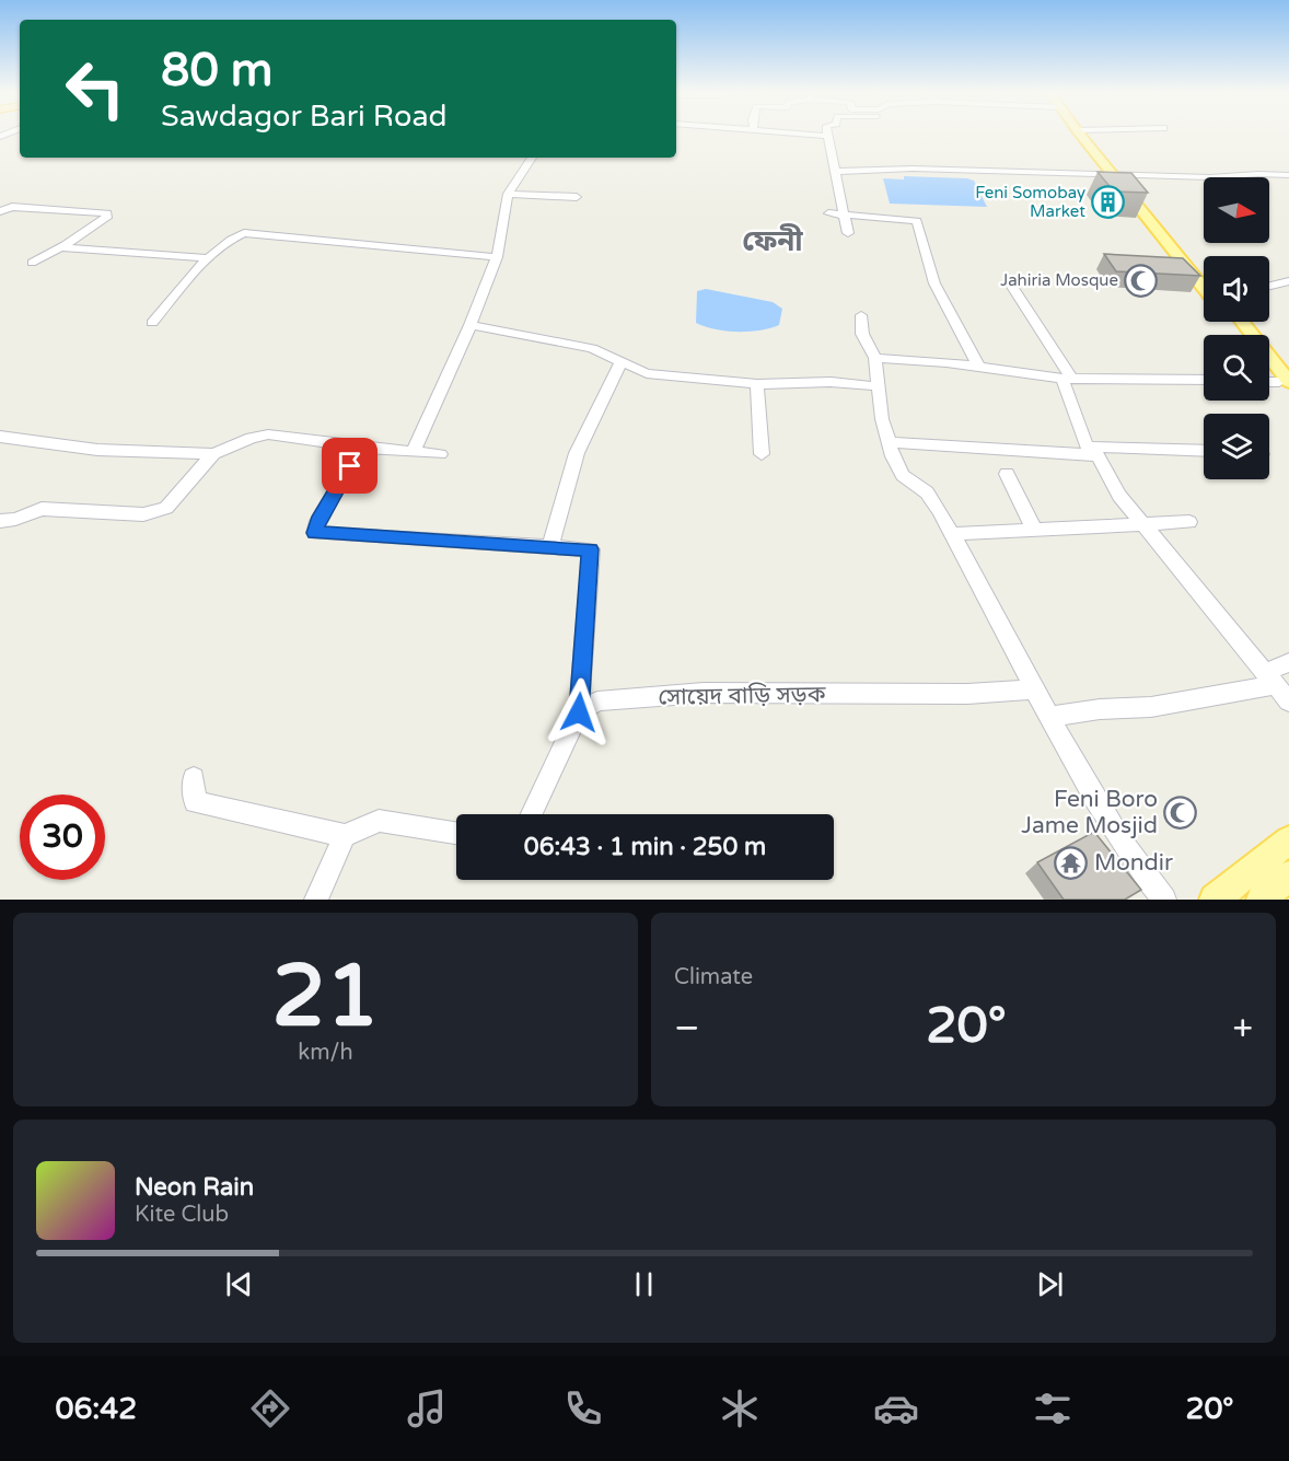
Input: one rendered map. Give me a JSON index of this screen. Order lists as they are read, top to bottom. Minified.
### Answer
{"streets":{"street":["সোয়েদ বাড়ি সড়ক"]},"districts":["ফেনী"],"places":{"building":["Feni Somobay Market"],"mosque":["Jahiria Mosque","Feni Boro Jame Mosjid"],"temple":["Mondir"]},"north":"right","page":{"turn":["80 m","Sawdagor Bari Road"],"limit":"30","trip":"06:43 · 1 min · 250 m","tile":[["21","km/h"],"Climate"],"heat":["−","20°","+"],"song":["Neon Rain","Kite Club"],"tabs":["06:42","20°"]}}
